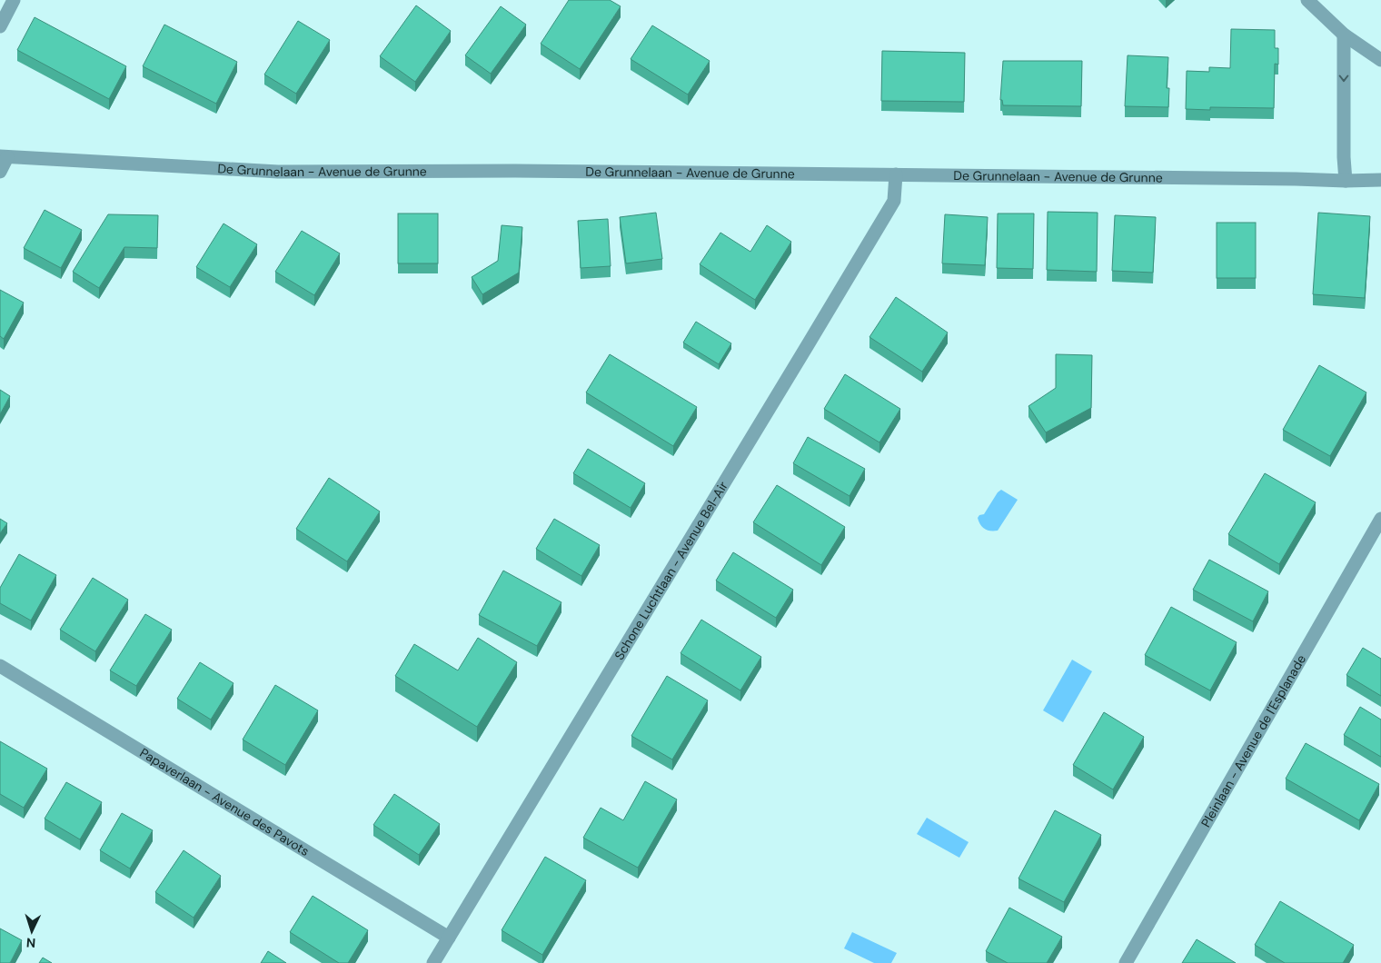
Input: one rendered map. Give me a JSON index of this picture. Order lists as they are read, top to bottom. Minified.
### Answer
{"streets":{"street":["De Grunnelaan - Avenue de Grunne","Schone Luchtlaan - Avenue Bel-Air","Pleinlaan - Avenue de l'Esplanade","Papaverlaan - Avenue des Pavots"]},"crossings":[["De Grunnelaan - Avenue de Grunne","Schone Luchtlaan - Avenue Bel-Air"],["Schone Luchtlaan - Avenue Bel-Air","Papaverlaan - Avenue des Pavots"]],"north":"bottom"}
